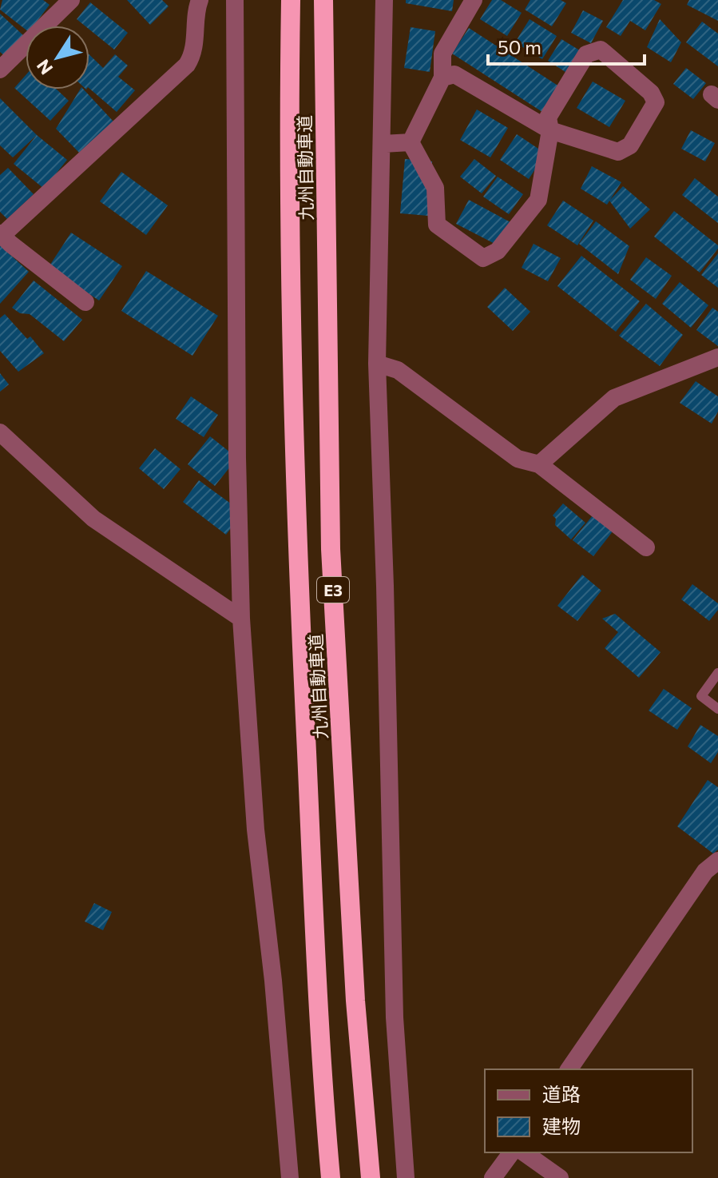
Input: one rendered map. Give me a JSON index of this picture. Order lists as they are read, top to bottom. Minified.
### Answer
{"streets":{"highway":["九州自動車道","E3"]},"legend":["道路","建物"],"scale_bar":"50 m","north":"bottom left"}
